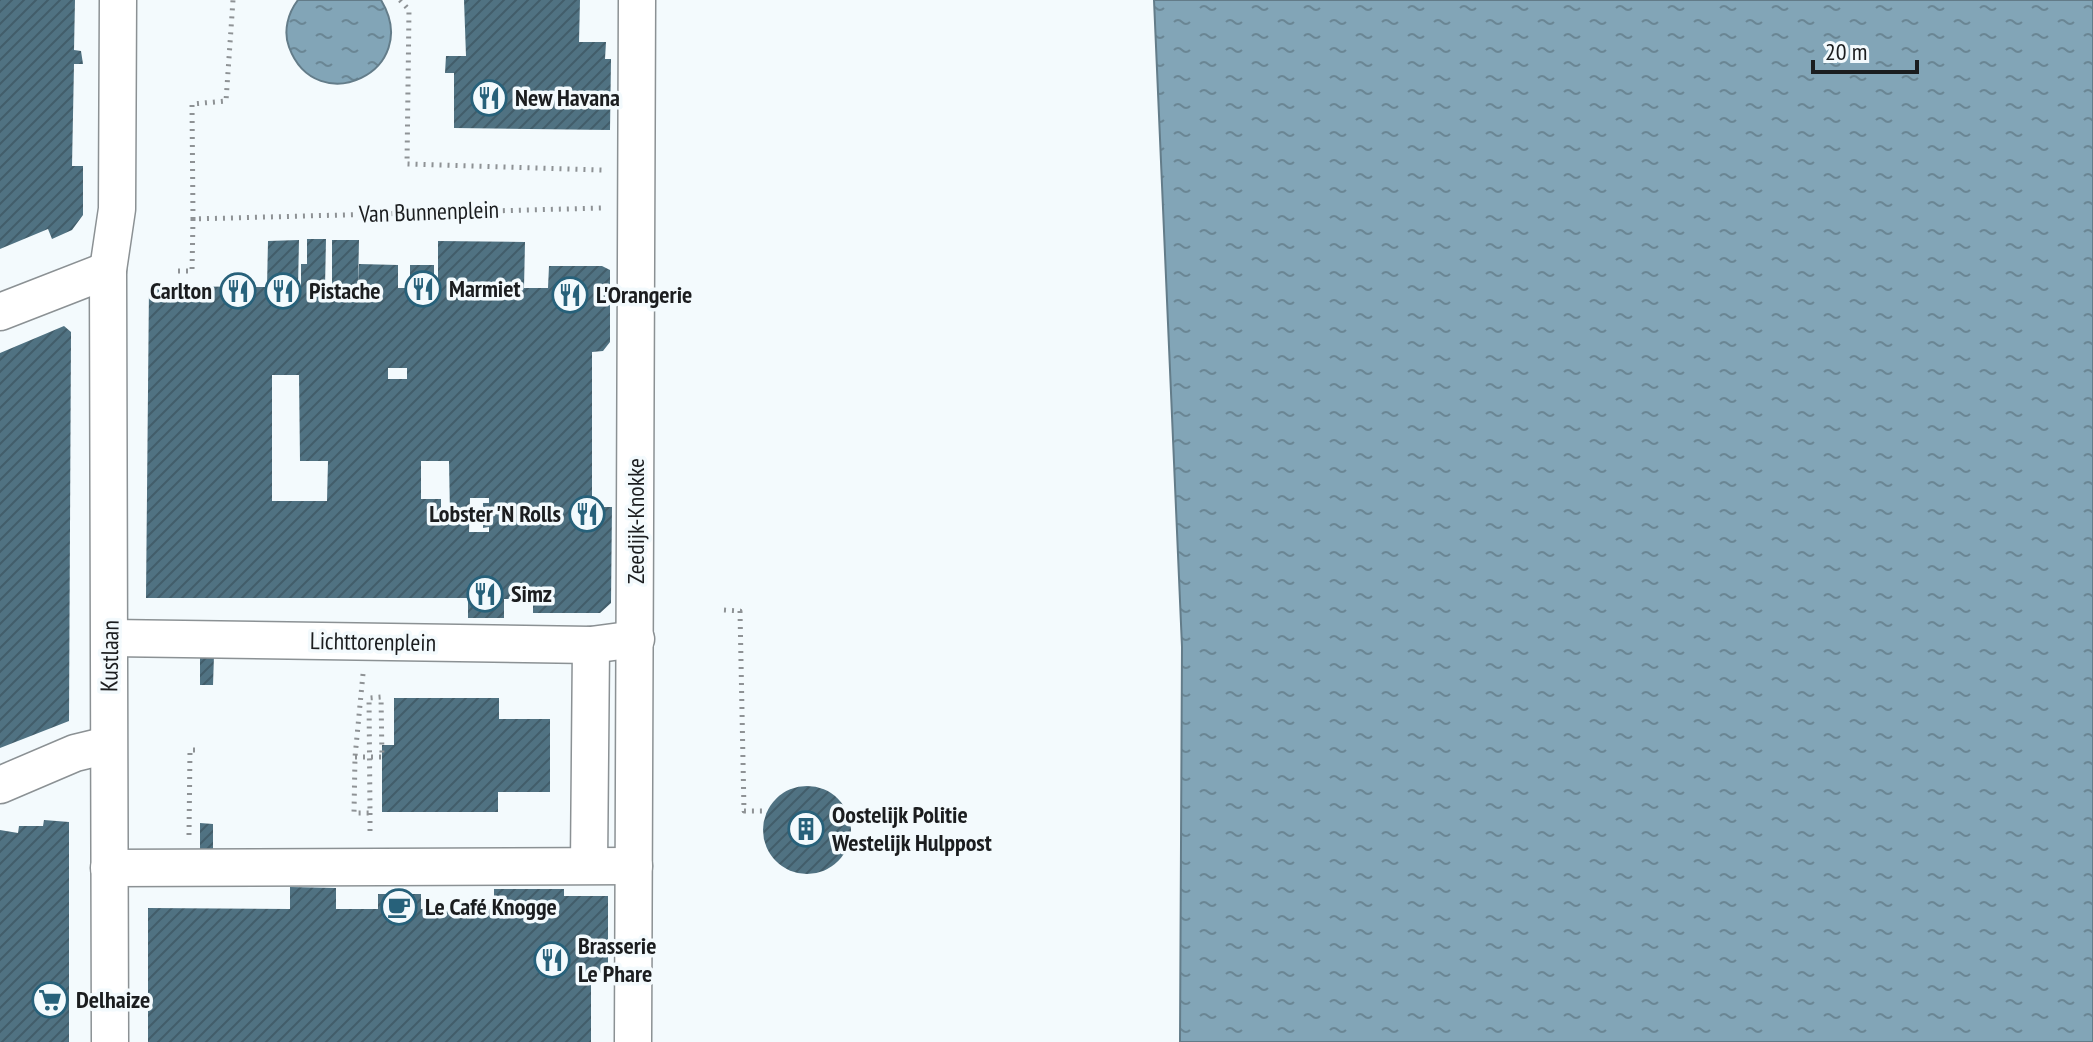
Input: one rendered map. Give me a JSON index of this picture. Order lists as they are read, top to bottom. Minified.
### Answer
{"streets":{"street":["Zeedijk-Knokke","Lichttorenplein","Kustlaan"],"path":["Van Bunnenplein"]},"crossings":[["Van Bunnenplein","Zeedijk-Knokke"],["Zeedijk-Knokke","Lichttorenplein"],["Lichttorenplein","Kustlaan"]],"places":{"restaurant":["New Havana","Marmiet","Carlton","Pistache","L'Orangerie","Lobster 'N Rolls","Simz","Brasserie Le Phare"],"building":["Oostelijk Politie Westelijk Hulppost"],"cafe":["Le Café Knogge"],"supermarket":["Delhaize"]},"scale_bar":"20 m"}
